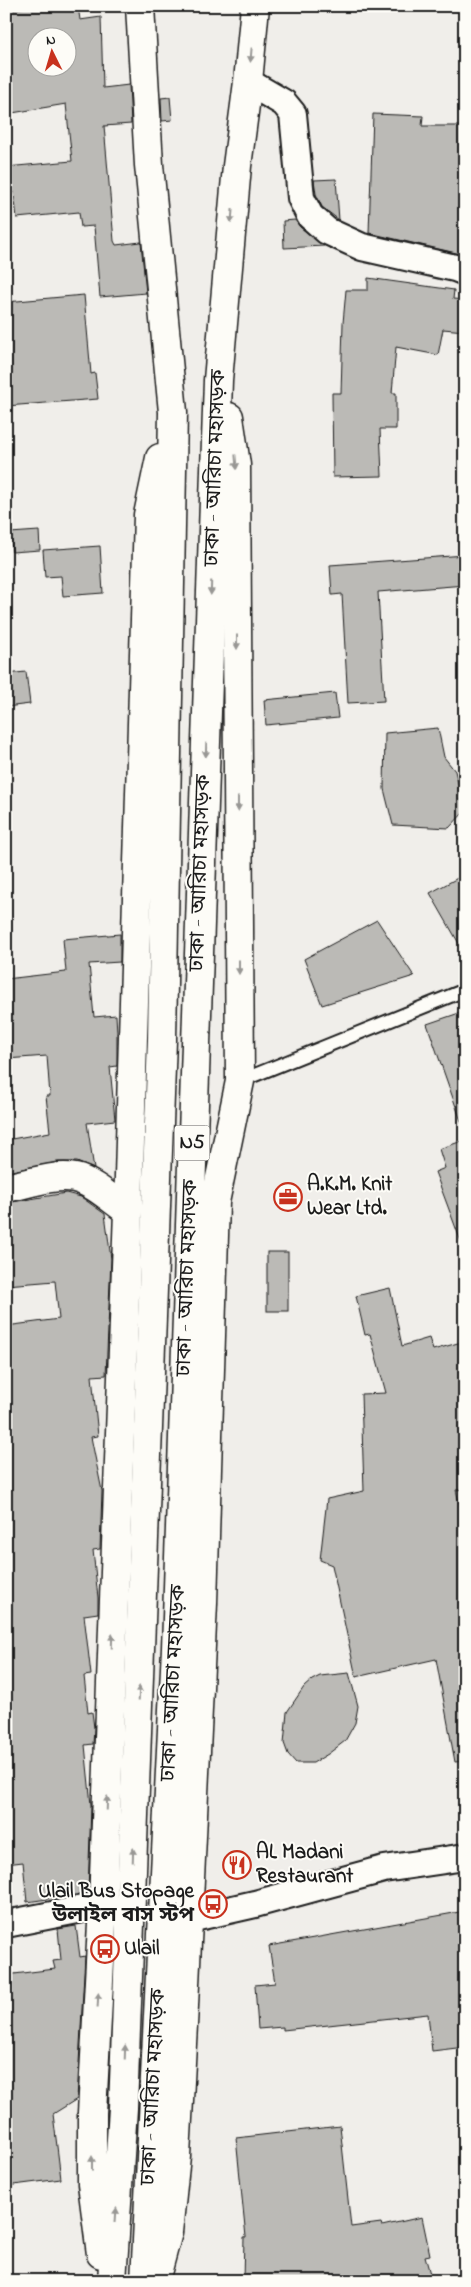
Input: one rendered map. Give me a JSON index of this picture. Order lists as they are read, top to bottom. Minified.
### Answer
{"streets":{"main road":["ঢাকা - আরিচা মহাসড়ক","N5"]},"places":{"office":["A.K.M. Knit Wear Ltd."],"restaurant":["AL Madani Restaurant"],"bus stop":["Ulail Bus Stopage উলাইল বাস স্টপ","Ulail"]},"north":"top"}
